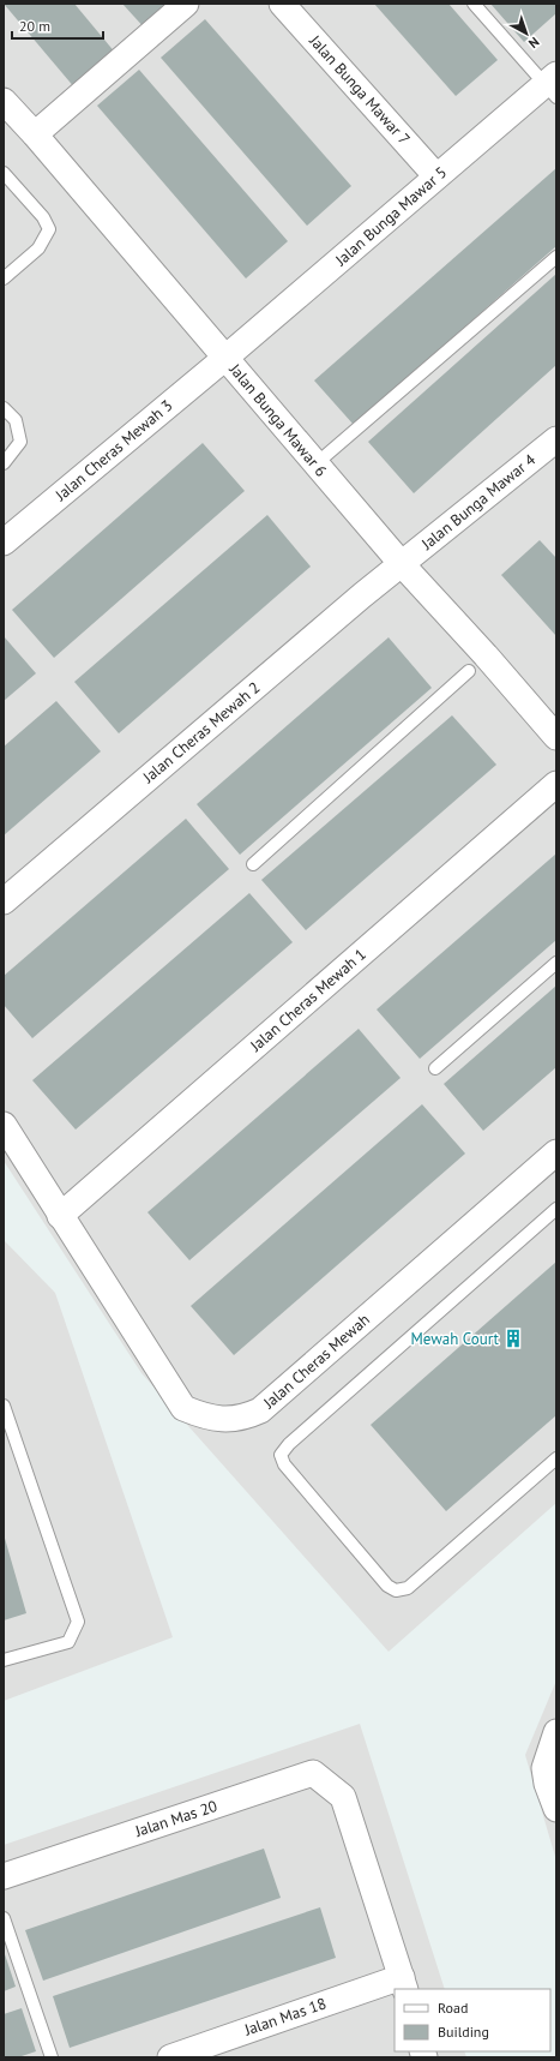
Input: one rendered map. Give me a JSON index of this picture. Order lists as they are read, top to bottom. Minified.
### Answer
{"streets":{"street":["Jalan Bunga Mawar 7","Jalan Bunga Mawar 5","Jalan Bunga Mawar 6","Jalan Cheras Mewah 3","Jalan Bunga Mawar 4","Jalan Cheras Mewah 2","Jalan Cheras Mewah 1","Jalan Cheras Mewah","Jalan Mas 20","Jalan Mas 18"]},"crossings":[["Jalan Bunga Mawar 7","Jalan Bunga Mawar 5"],["Jalan Bunga Mawar 5","Jalan Bunga Mawar 6"],["Jalan Bunga Mawar 5","Jalan Cheras Mewah 3"],["Jalan Bunga Mawar 6","Jalan Cheras Mewah 3"],["Jalan Bunga Mawar 6","Jalan Bunga Mawar 4"],["Jalan Bunga Mawar 6","Jalan Cheras Mewah 2"],["Jalan Bunga Mawar 4","Jalan Cheras Mewah 2"],["Jalan Cheras Mewah 1","Jalan Cheras Mewah"],["Jalan Mas 20","Jalan Mas 18"]],"places":{"building":["Mewah Court"]},"legend":["Road","Building"],"scale_bar":"20 m","north":"bottom right"}
